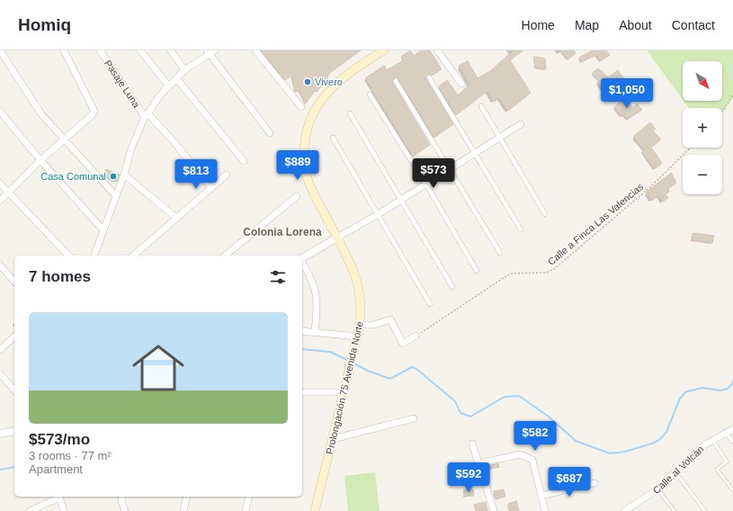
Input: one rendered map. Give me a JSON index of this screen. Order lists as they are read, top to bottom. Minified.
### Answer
{"streets":{"main road":["Prolongación 75 Avenida Norte"],"street":["Pasaje Luna","Calle al Volcán"],"path":["Calle a Finca Las Valencias"]},"districts":["Colonia Lorena"],"places":["Vivero","Casa Comunal"],"north":"bottom right","page":{"header":"Homiq","nav":["Home","Map","About","Contact"],"map_buttons":["+","−"],"price":["$1,050","$889","$573","$813","$582","$592","$687"],"heading":"7 homes","list":[{"name":"$573/mo","note":"3 rooms · 77 m² · Apartment"}]}}
